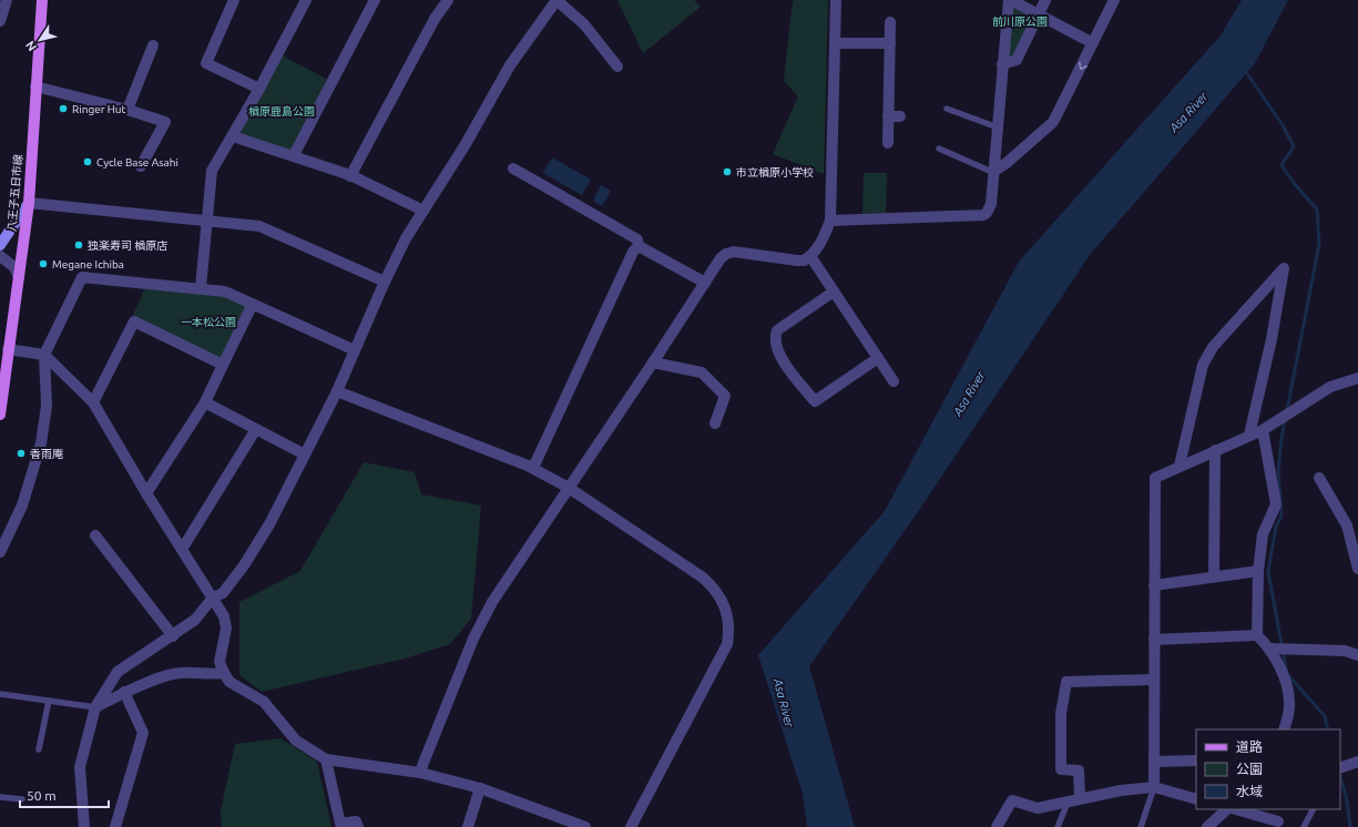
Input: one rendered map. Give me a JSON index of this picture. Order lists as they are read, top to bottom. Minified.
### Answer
{"streets":{"main road":["八王子五日市線"]},"water":["Asa River"],"parks":["前川原公園","楢原鹿島公園","一本松公園"],"places":["Ringer Hut","Cycle Base Asahi","市立楢原小学校","独楽寿司 楢原店","Megane Ichiba","香雨庵"],"legend":["道路","公園","水域"],"scale_bar":"50 m","north":"bottom left"}
